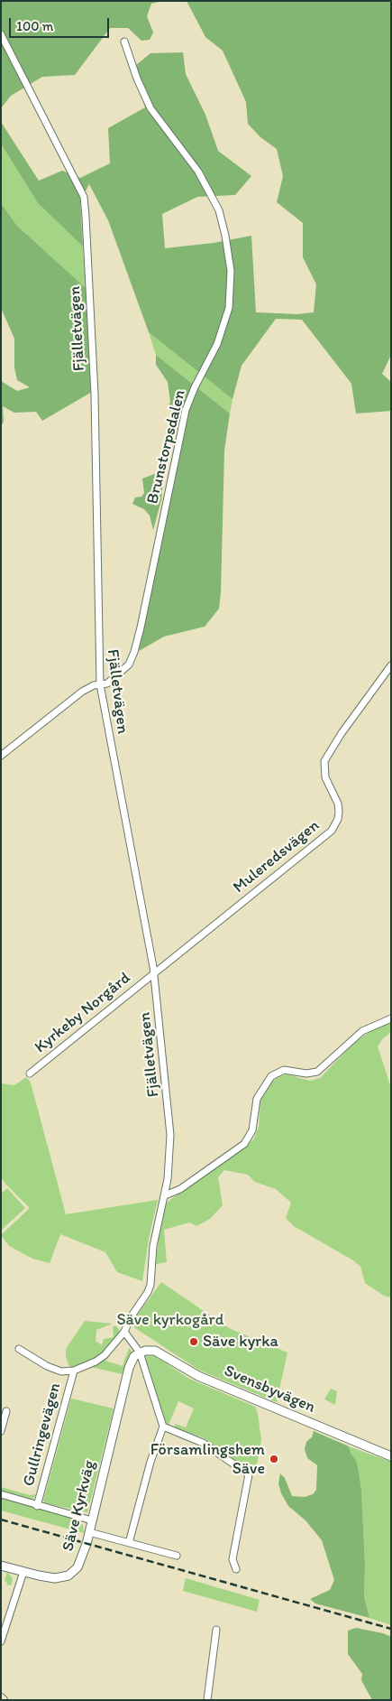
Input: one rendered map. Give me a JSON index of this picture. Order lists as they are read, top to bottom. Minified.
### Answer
{"streets":{"street":["Fjälletvägen","Brunstorpsdalen","Muleredsvägen","Kyrkeby Norgård","Svensbyvägen","Gullringevägen","Säve Kyrkväg"]},"crossings":[["Fjälletvägen","Brunstorpsdalen"],["Fjälletvägen","Muleredsvägen"],["Fjälletvägen","Kyrkeby Norgård"],["Fjälletvägen","Gullringevägen"],["Muleredsvägen","Kyrkeby Norgård"],["Svensbyvägen","Säve Kyrkväg"],["Gullringevägen","Säve Kyrkväg"]],"parks":["Säve kyrkogård"],"places":["Säve kyrka","Församlingshem Säve"],"scale_bar":"100 m"}
